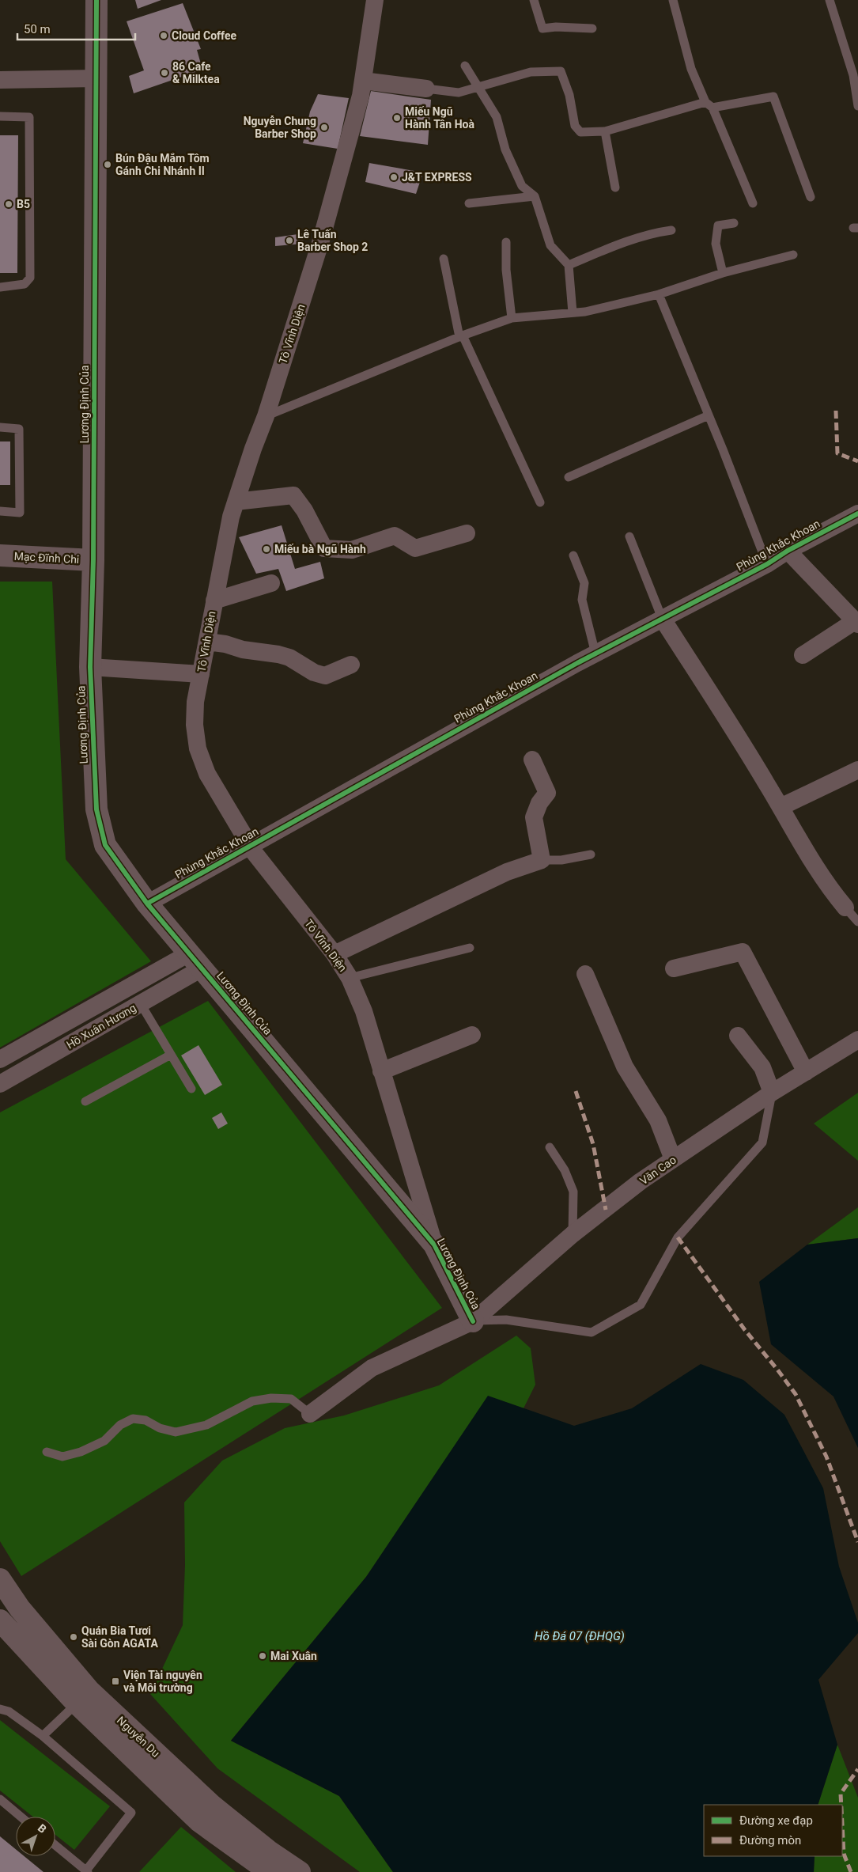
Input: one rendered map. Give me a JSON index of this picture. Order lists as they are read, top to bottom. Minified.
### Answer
{"streets":{"street":["Tô Vĩnh Diện","Lương Định Của","Phùng Khắc Khoan","Mạc Đĩnh Chi","Hồ Xuân Hương","Văn Cao","Nguyễn Du"]},"crossings":[["Tô Vĩnh Diện","Lương Định Của"],["Tô Vĩnh Diện","Phùng Khắc Khoan"],["Lương Định Của","Phùng Khắc Khoan"],["Lương Định Của","Mạc Đĩnh Chi"],["Lương Định Của","Hồ Xuân Hương"],["Lương Định Của","Văn Cao"]],"water":["Hồ Đá 07 (ĐHQG)"],"places":{"other":["Cloud Coffee","86 Cafe & Milktea","Miếu Ngũ Hành Tân Hoà","Nguyễn Chung Barber Shop","Bún Đậu Mắm Tôm Gánh Chi Nhánh II","J&T EXPRESS","B5","Lê Tuấn Barber Shop 2","Miếu bà Ngũ Hành","Quán Bia Tươi Sài Gòn AGATA","Mai Xuân"],"transit":["Viện Tài nguyên và Môi trường"]},"legend":["Đường xe đạp","Đường mòn"],"scale_bar":"50 m","north":"top right"}
